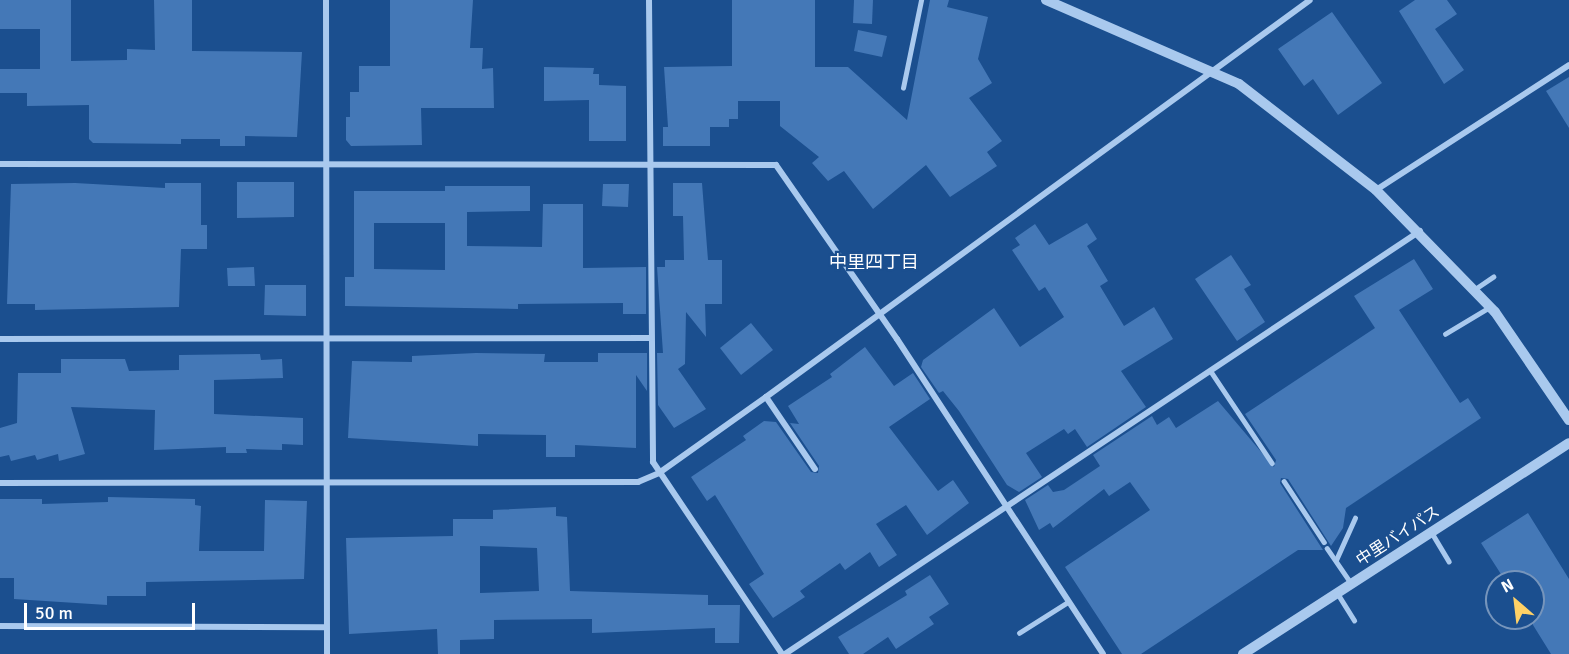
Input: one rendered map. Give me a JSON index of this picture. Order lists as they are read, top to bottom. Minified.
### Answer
{"streets":{"street":["中里バイパス"]},"districts":["中里四丁目"],"scale_bar":"50 m","north":"top left"}
